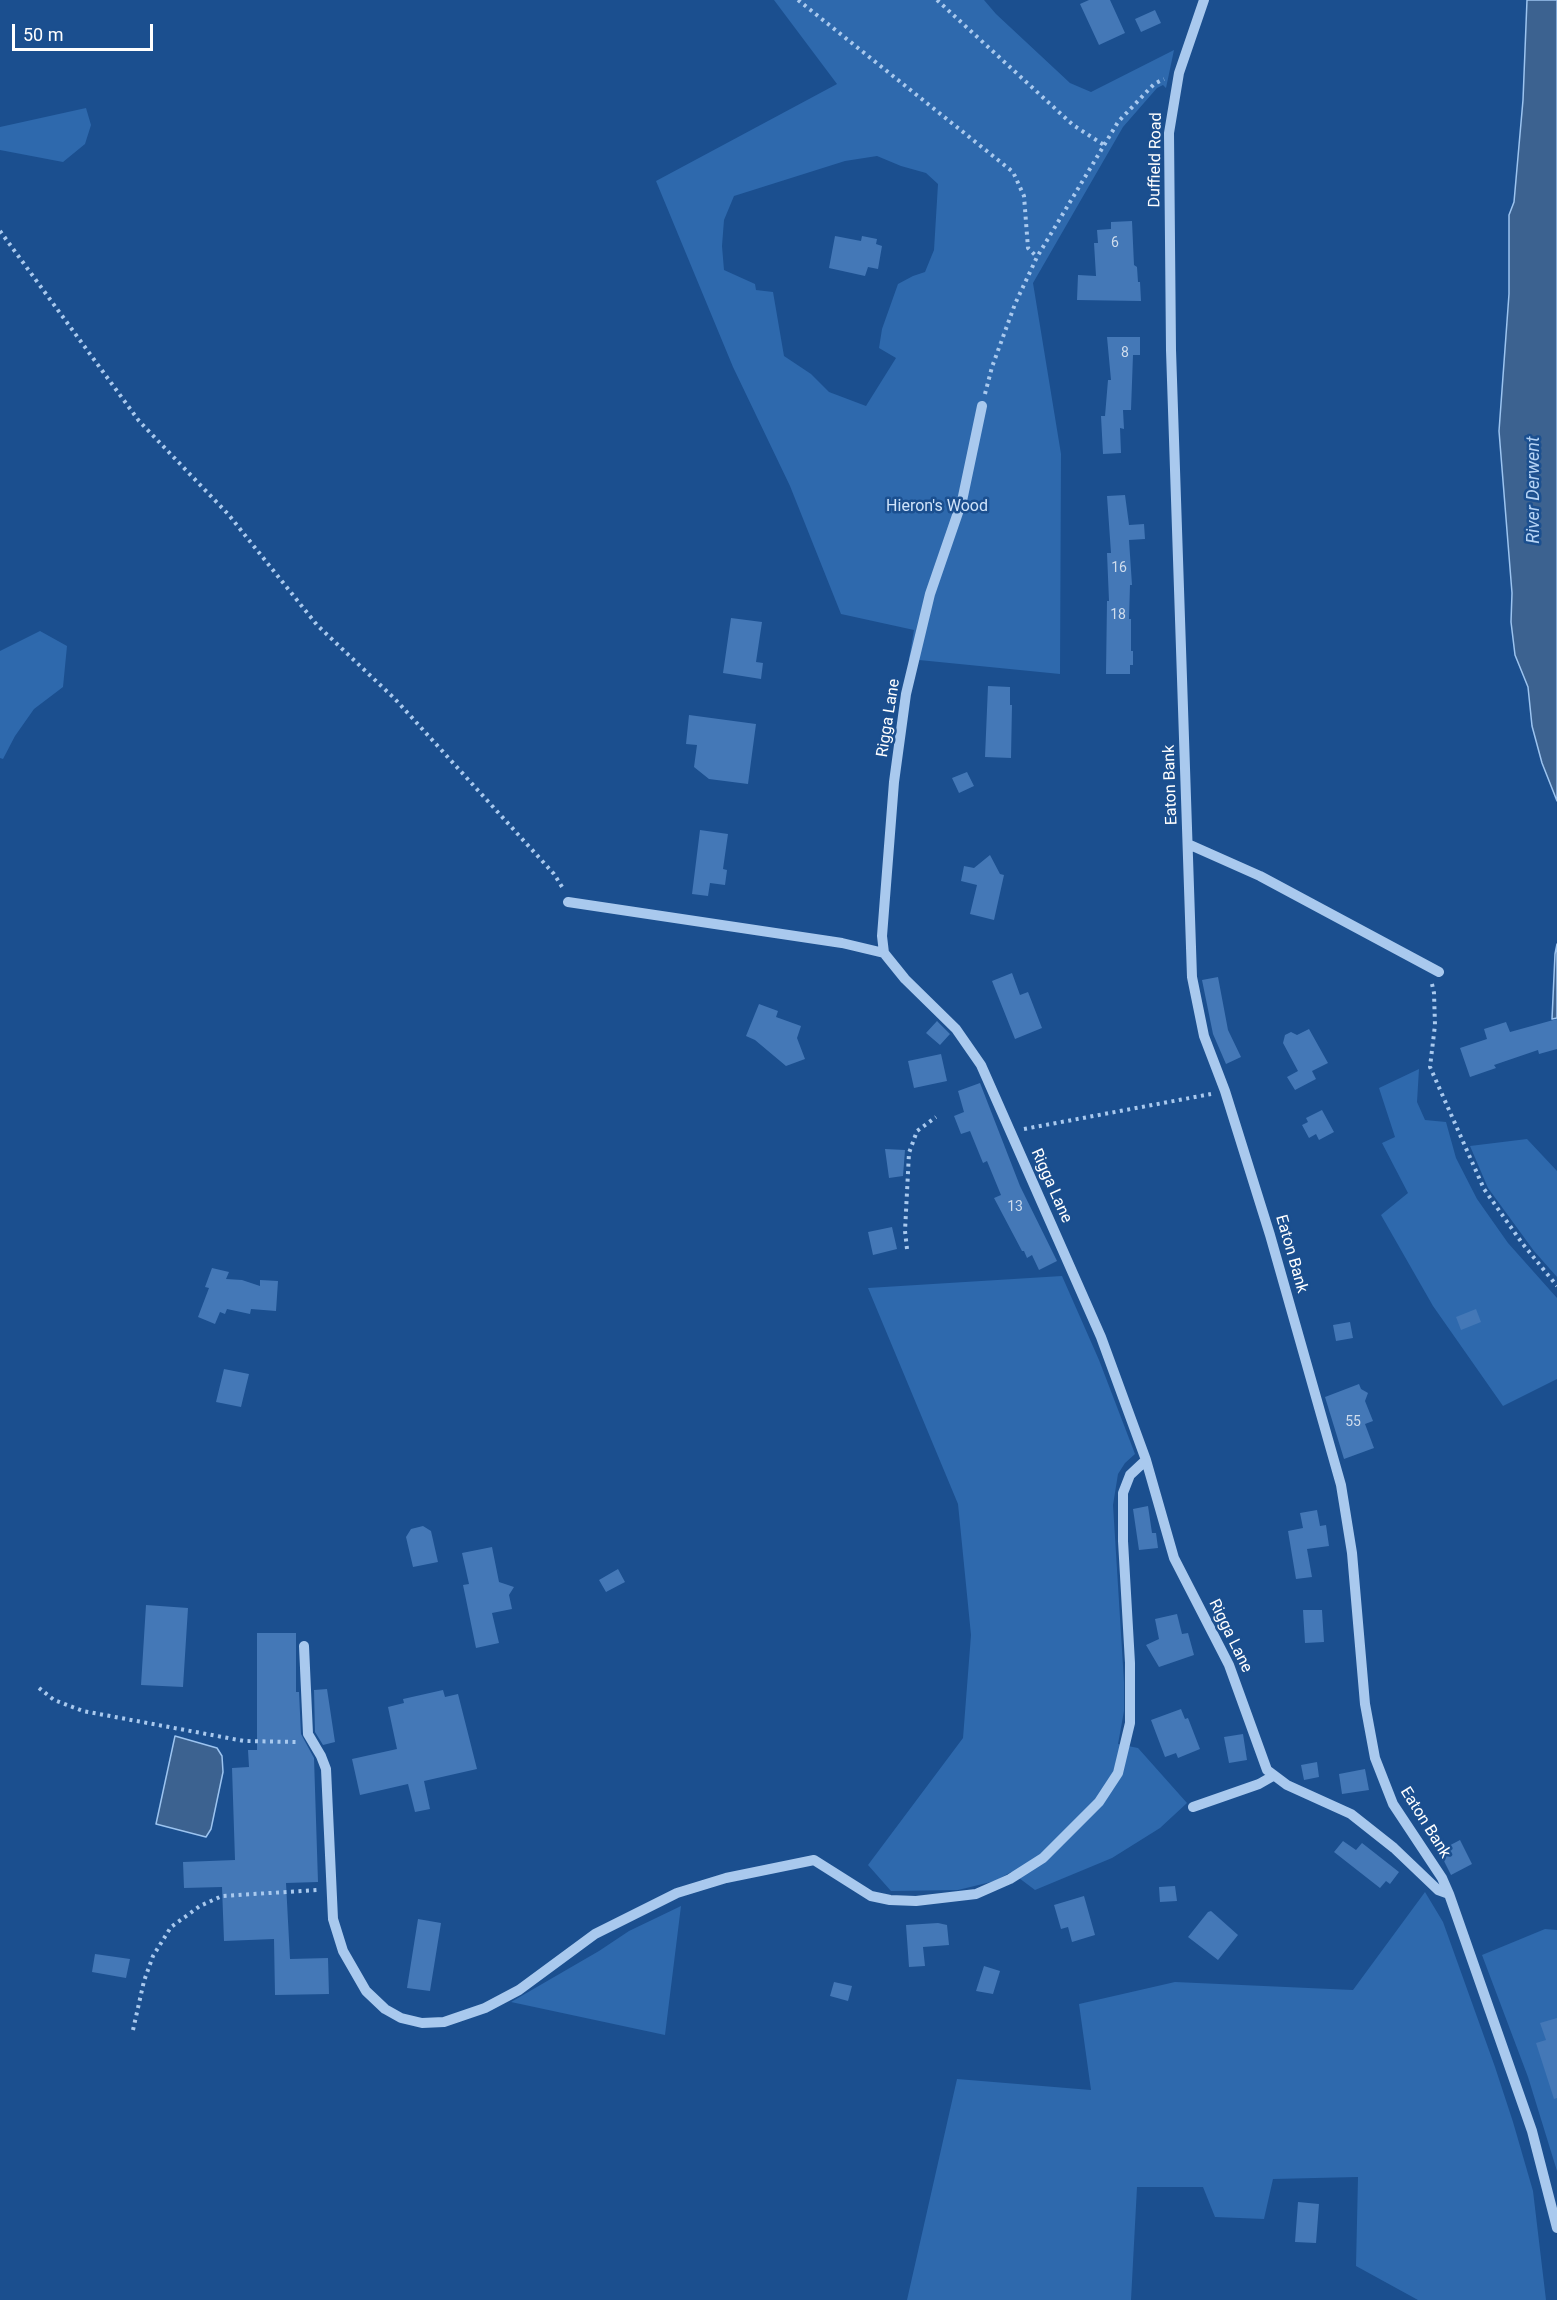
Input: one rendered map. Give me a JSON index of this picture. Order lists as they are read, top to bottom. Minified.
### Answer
{"streets":{"street":["Duffield Road","Rigga Lane","Eaton Bank"]},"crossings":[["Duffield Road","Eaton Bank"],["Rigga Lane","Eaton Bank"]],"water":["River Derwent"],"parks":["Hieron's Wood"],"house_numbers":["6","8","16","18","13","55"],"scale_bar":"50 m"}
